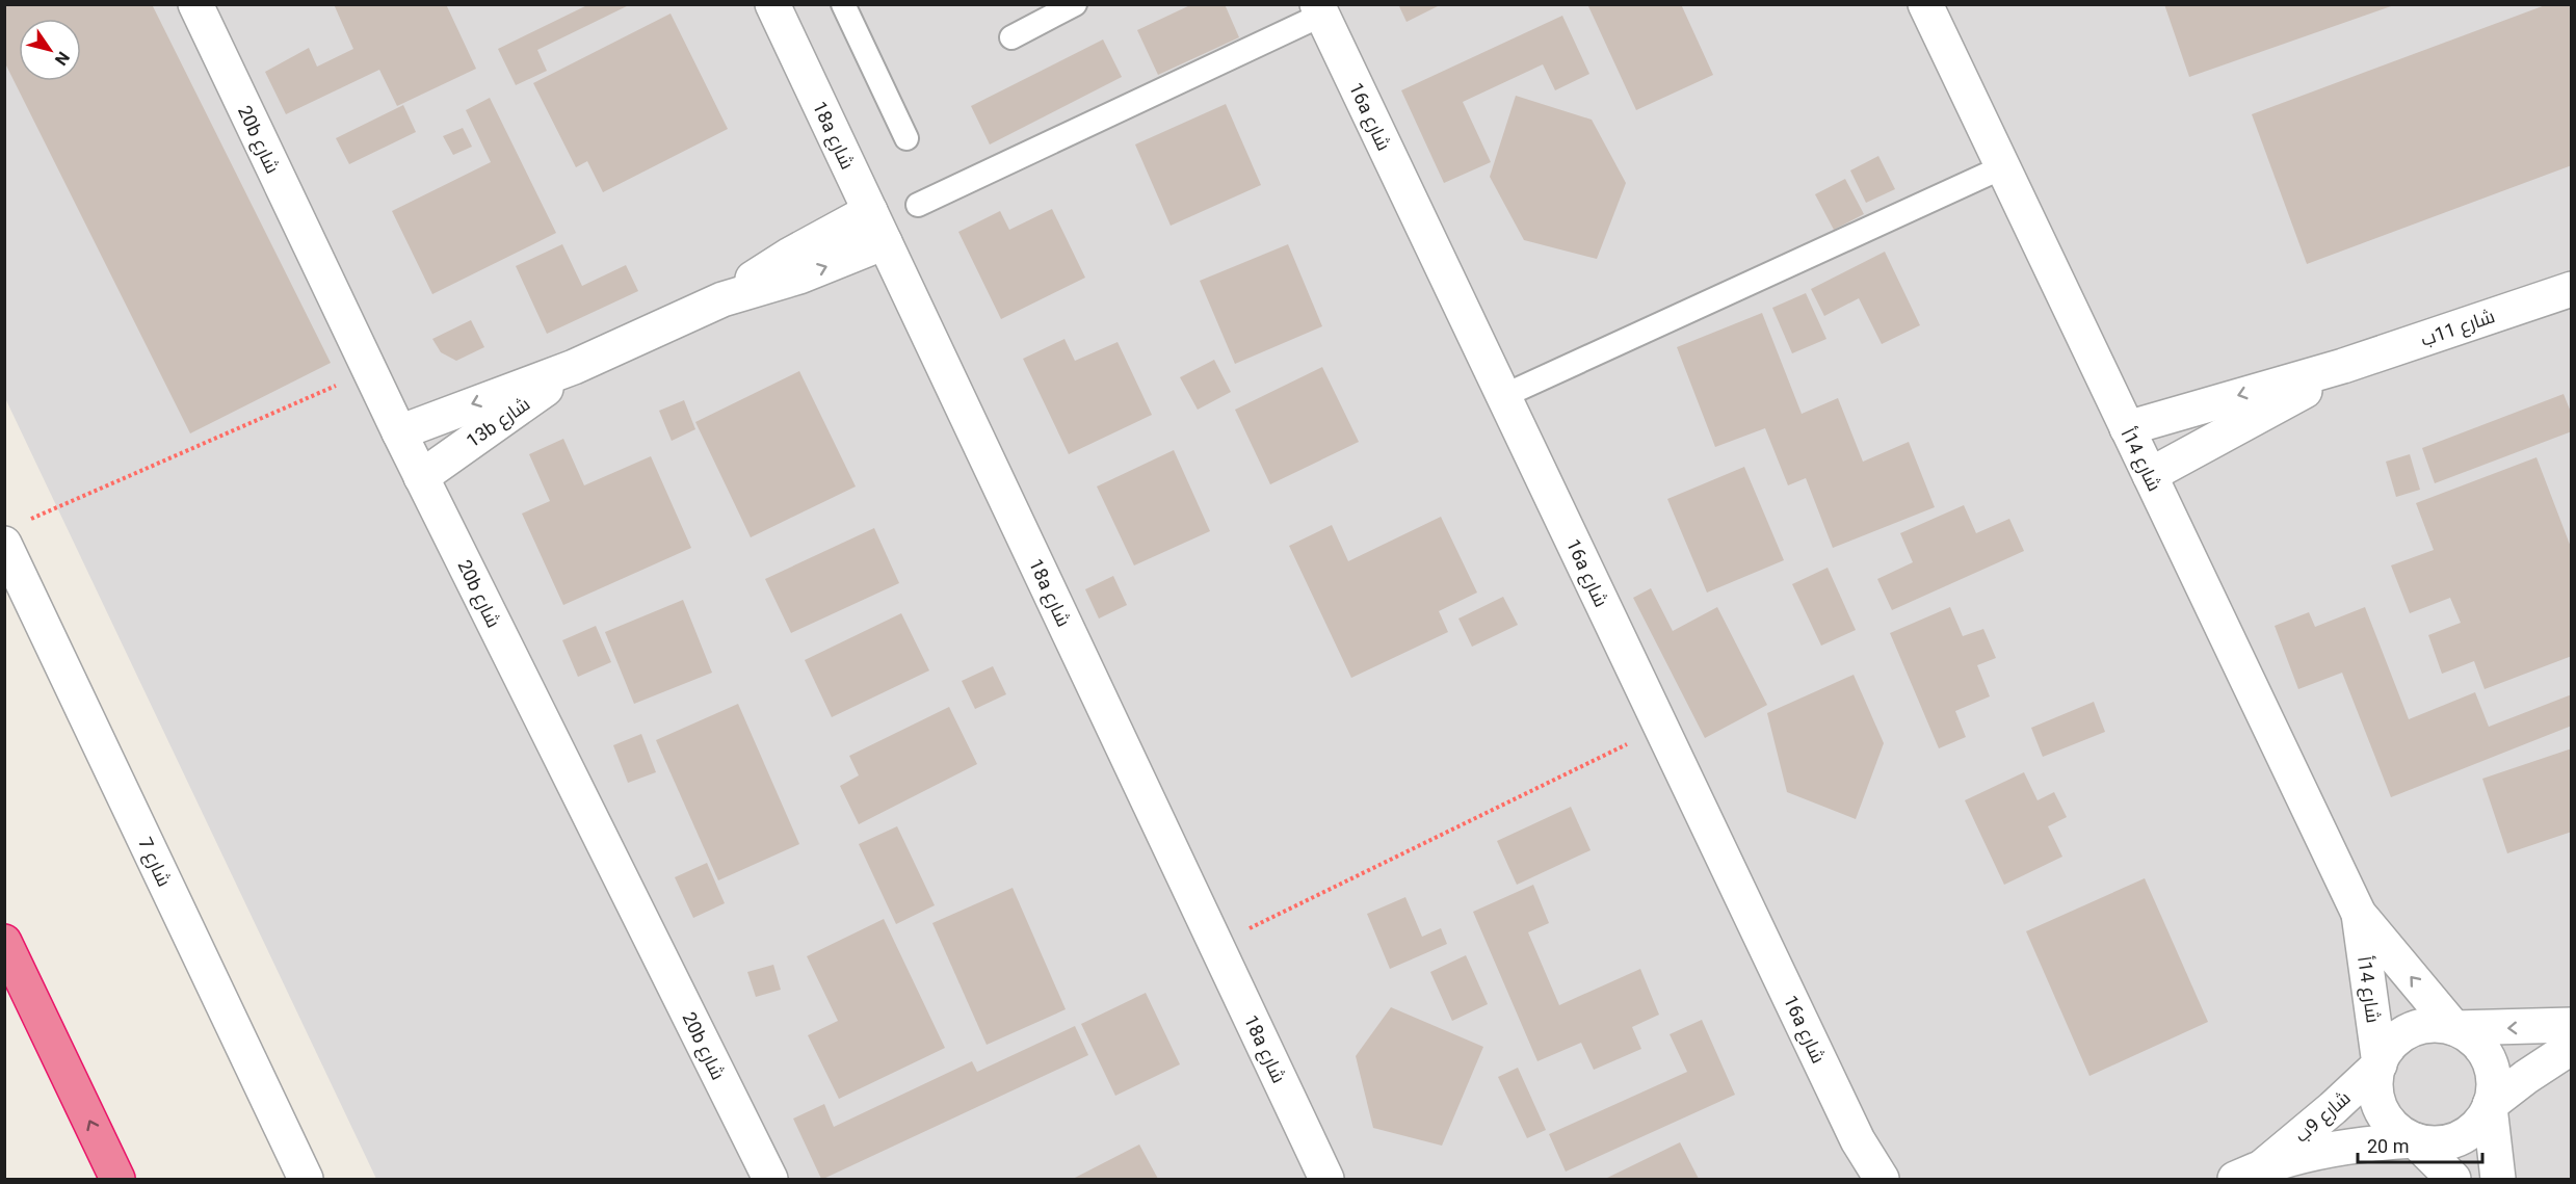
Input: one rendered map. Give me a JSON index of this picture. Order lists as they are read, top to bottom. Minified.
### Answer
{"streets":{"street":["16a شارع","18a شارع","20b شارع","شارع 11ب","13b شارع","شارع 14أ","شارع 7","شارع 9ب"]},"crossings":[["18a شارع","13b شارع"],["20b شارع","13b شارع"],["شارع 11ب","شارع 14أ"],["شارع 14أ","شارع 9ب"]],"scale_bar":"20 m","north":"bottom right"}
